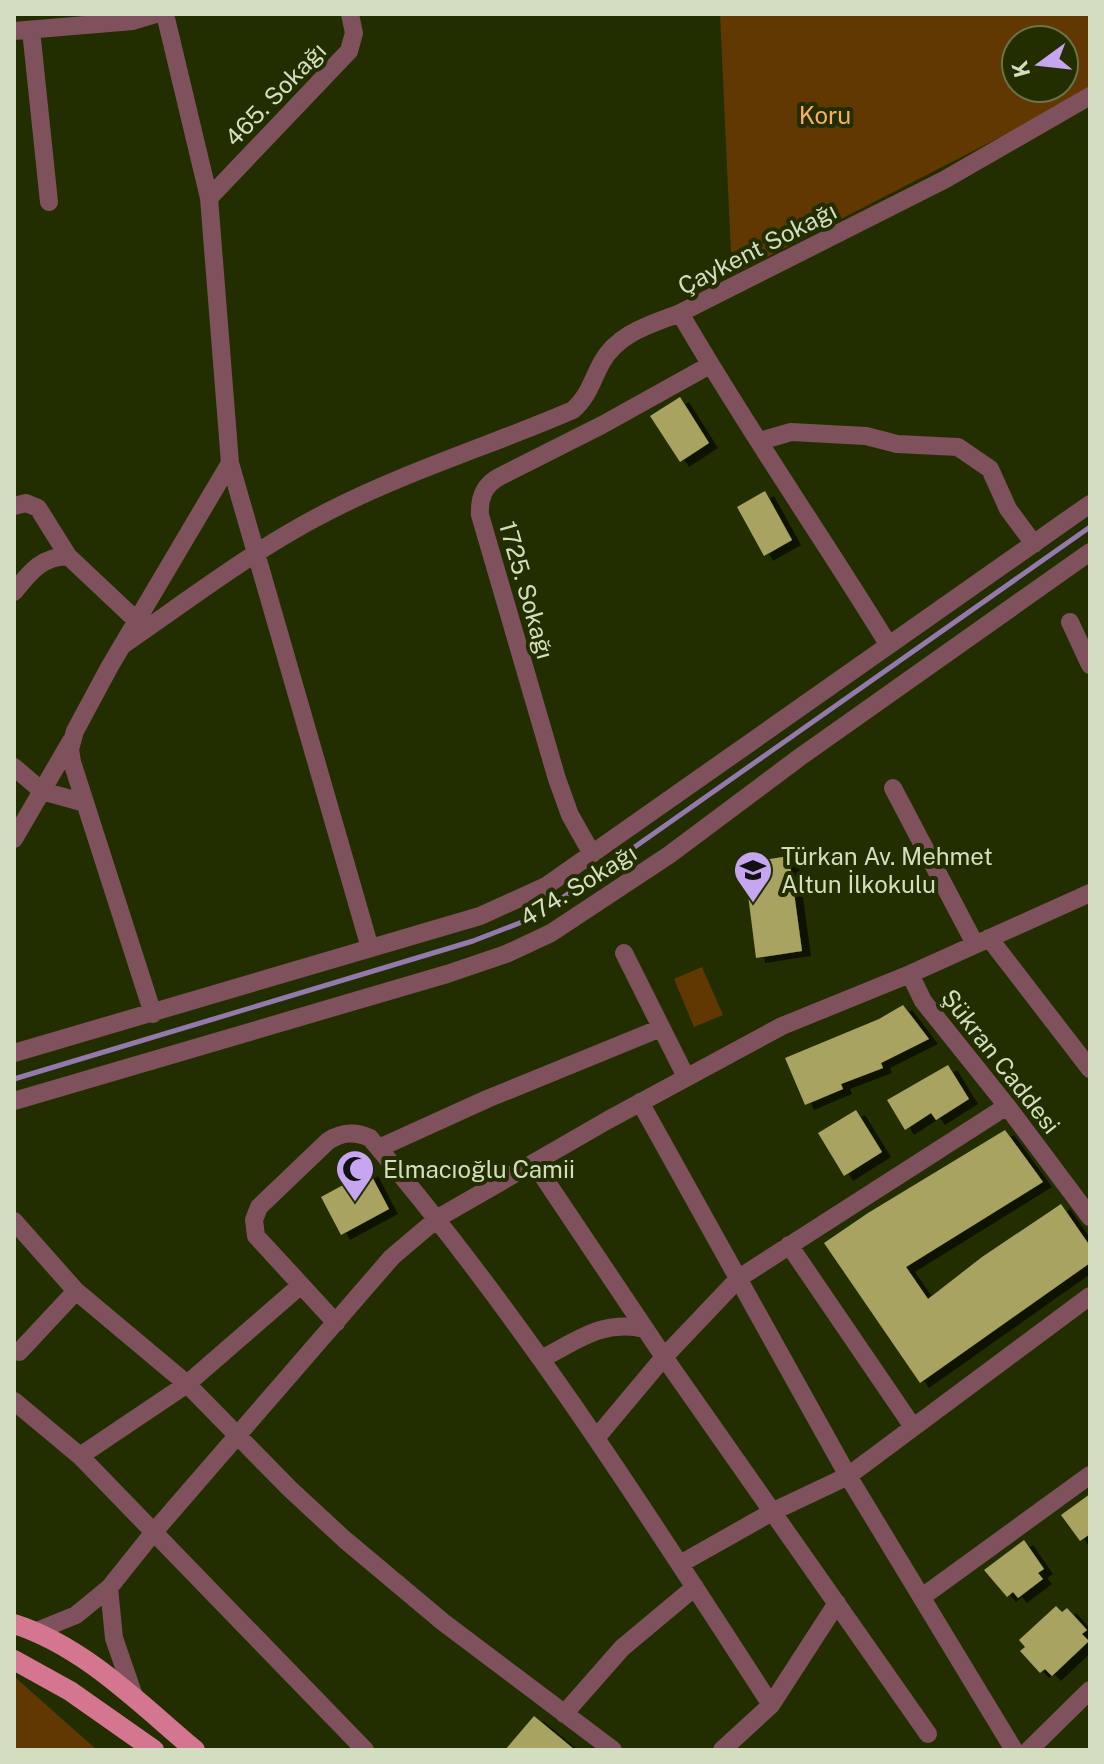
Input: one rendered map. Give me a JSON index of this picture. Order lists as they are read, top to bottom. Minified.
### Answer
{"streets":{"street":["465. Sokağı","Çaykent Sokağı","1725. Sokağı","474. Sokağı","Şükran Caddesi"]},"crossings":[["Çaykent Sokağı","1725. Sokağı"],["Çaykent Sokağı","474. Sokağı"],["1725. Sokağı","474. Sokağı"]],"parks":["Koru"],"places":{"school or university":["Türkan Av. Mehmet Altun İlkokulu"],"mosque":["Elmacıoğlu Camii"]},"north":"left"}
